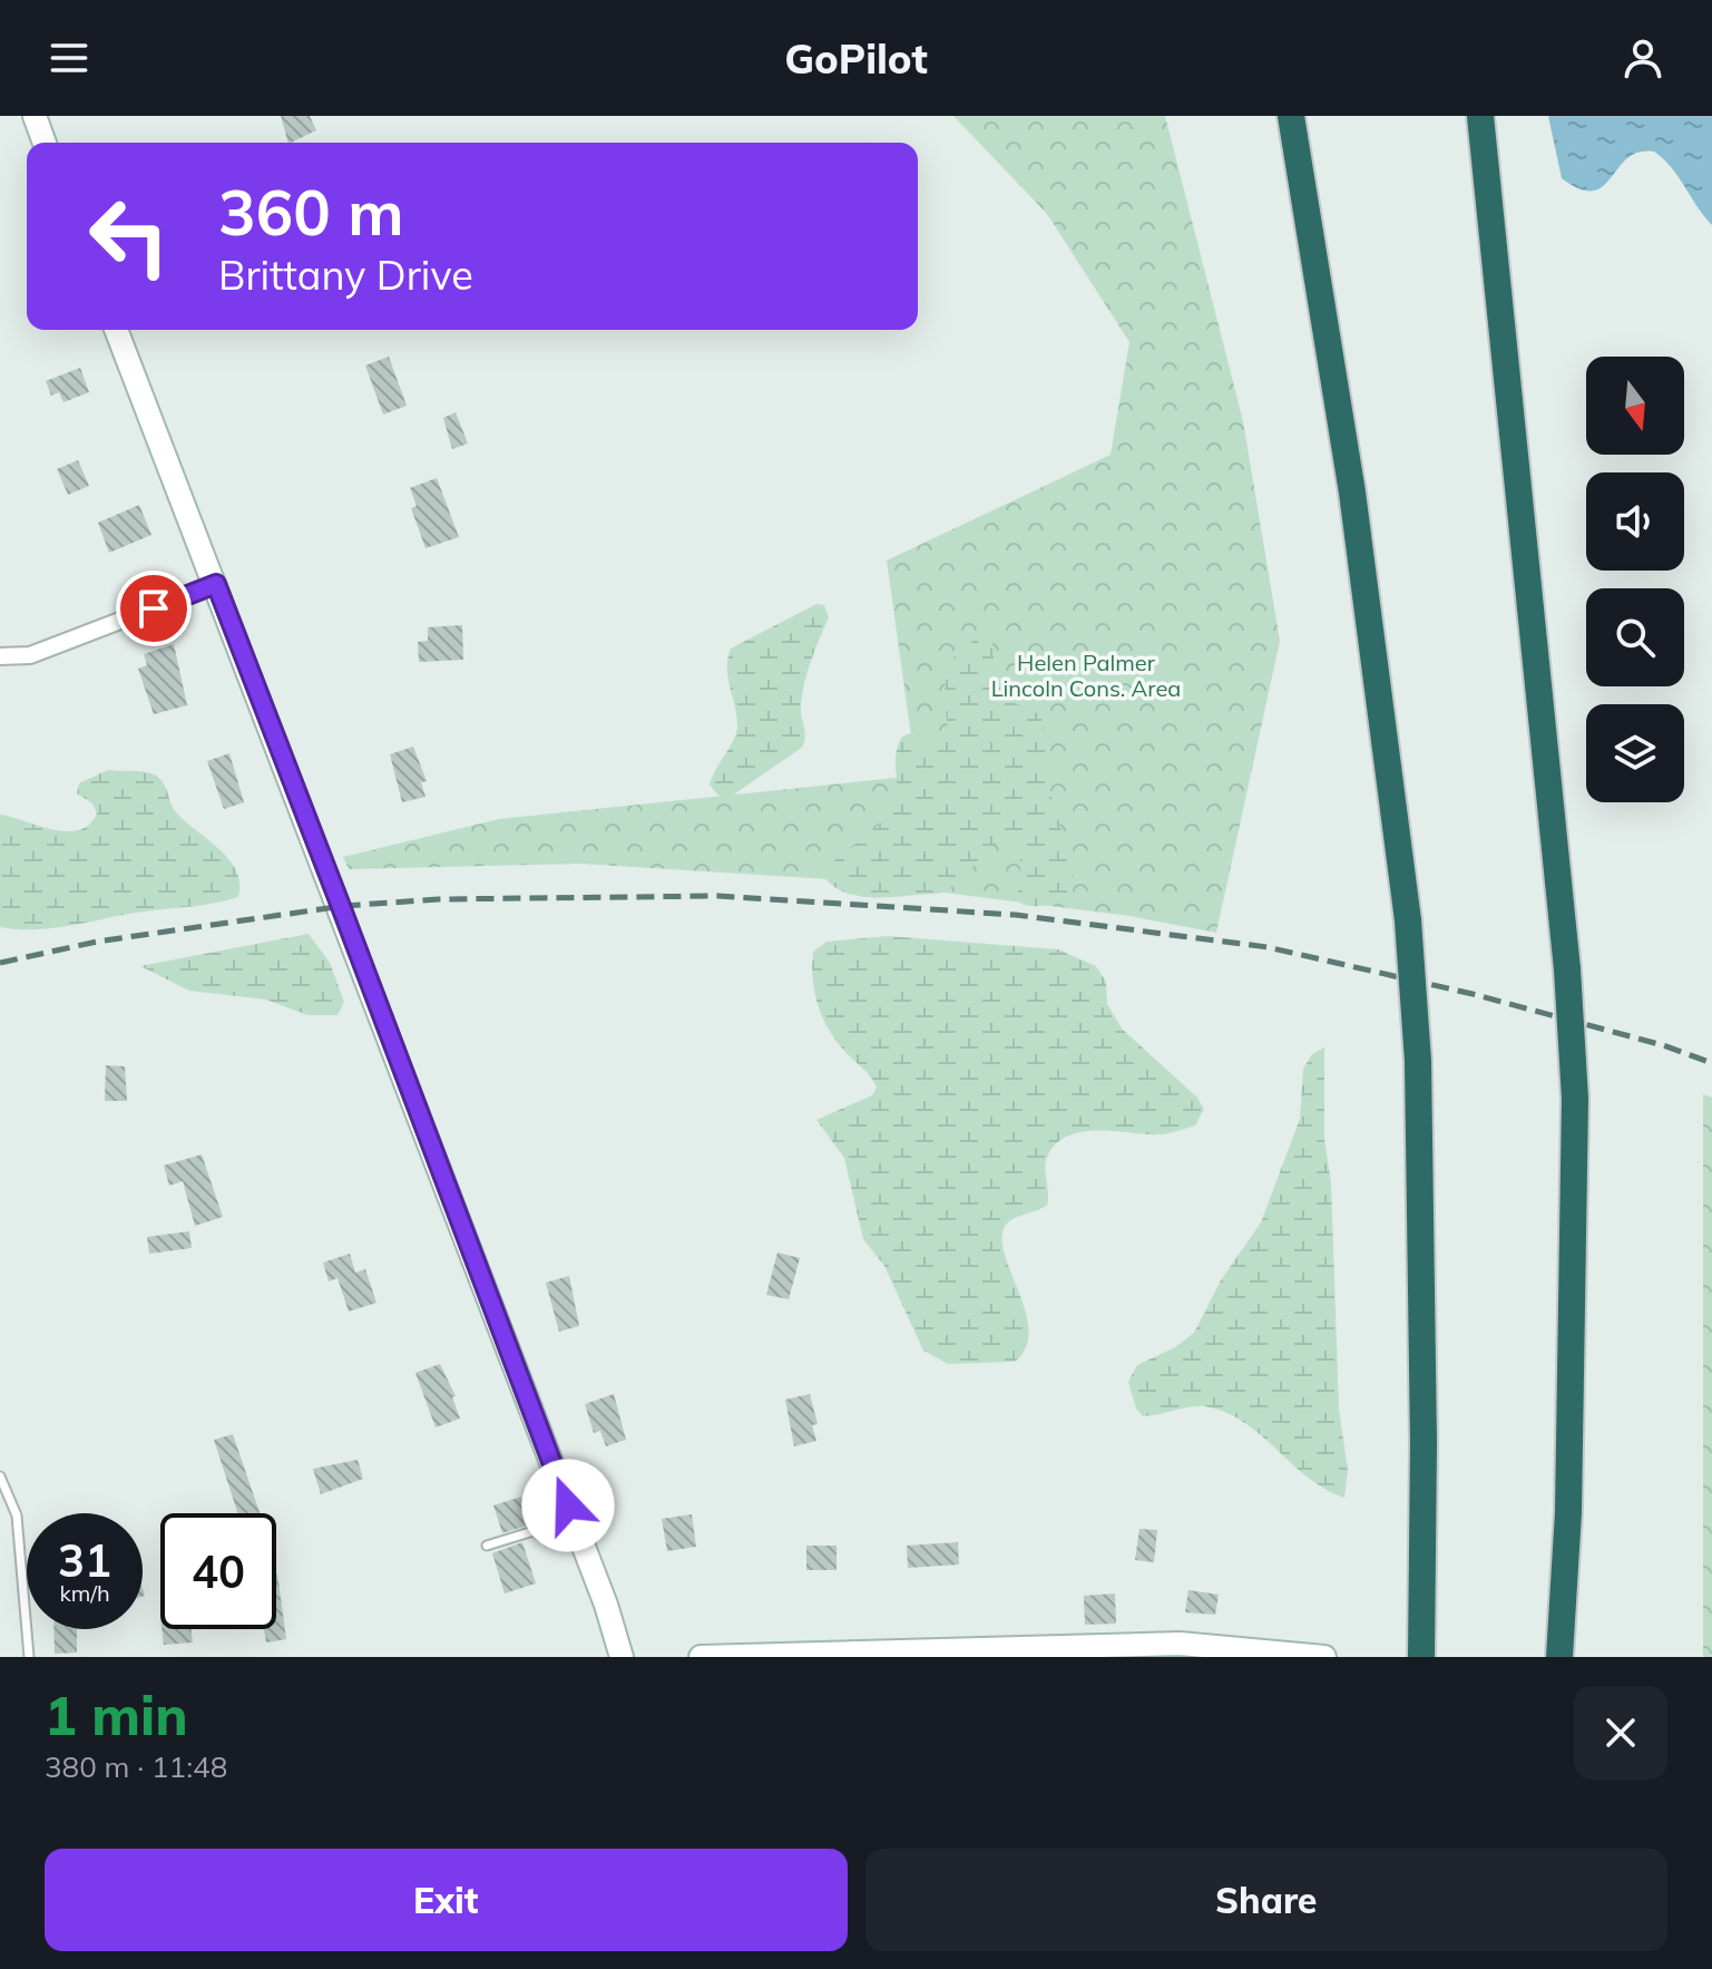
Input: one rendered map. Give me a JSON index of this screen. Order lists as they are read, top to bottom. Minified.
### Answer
{"parks":["Helen Palmer Lincoln Cons. Area"],"north":"bottom","page":{"header":"GoPilot","turn":["360 m","Brittany Drive"],"speed":"31 km/h","limit":"40","heading":["1 min","380 m · 11:48"],"buttons":["Exit","Share"]}}
